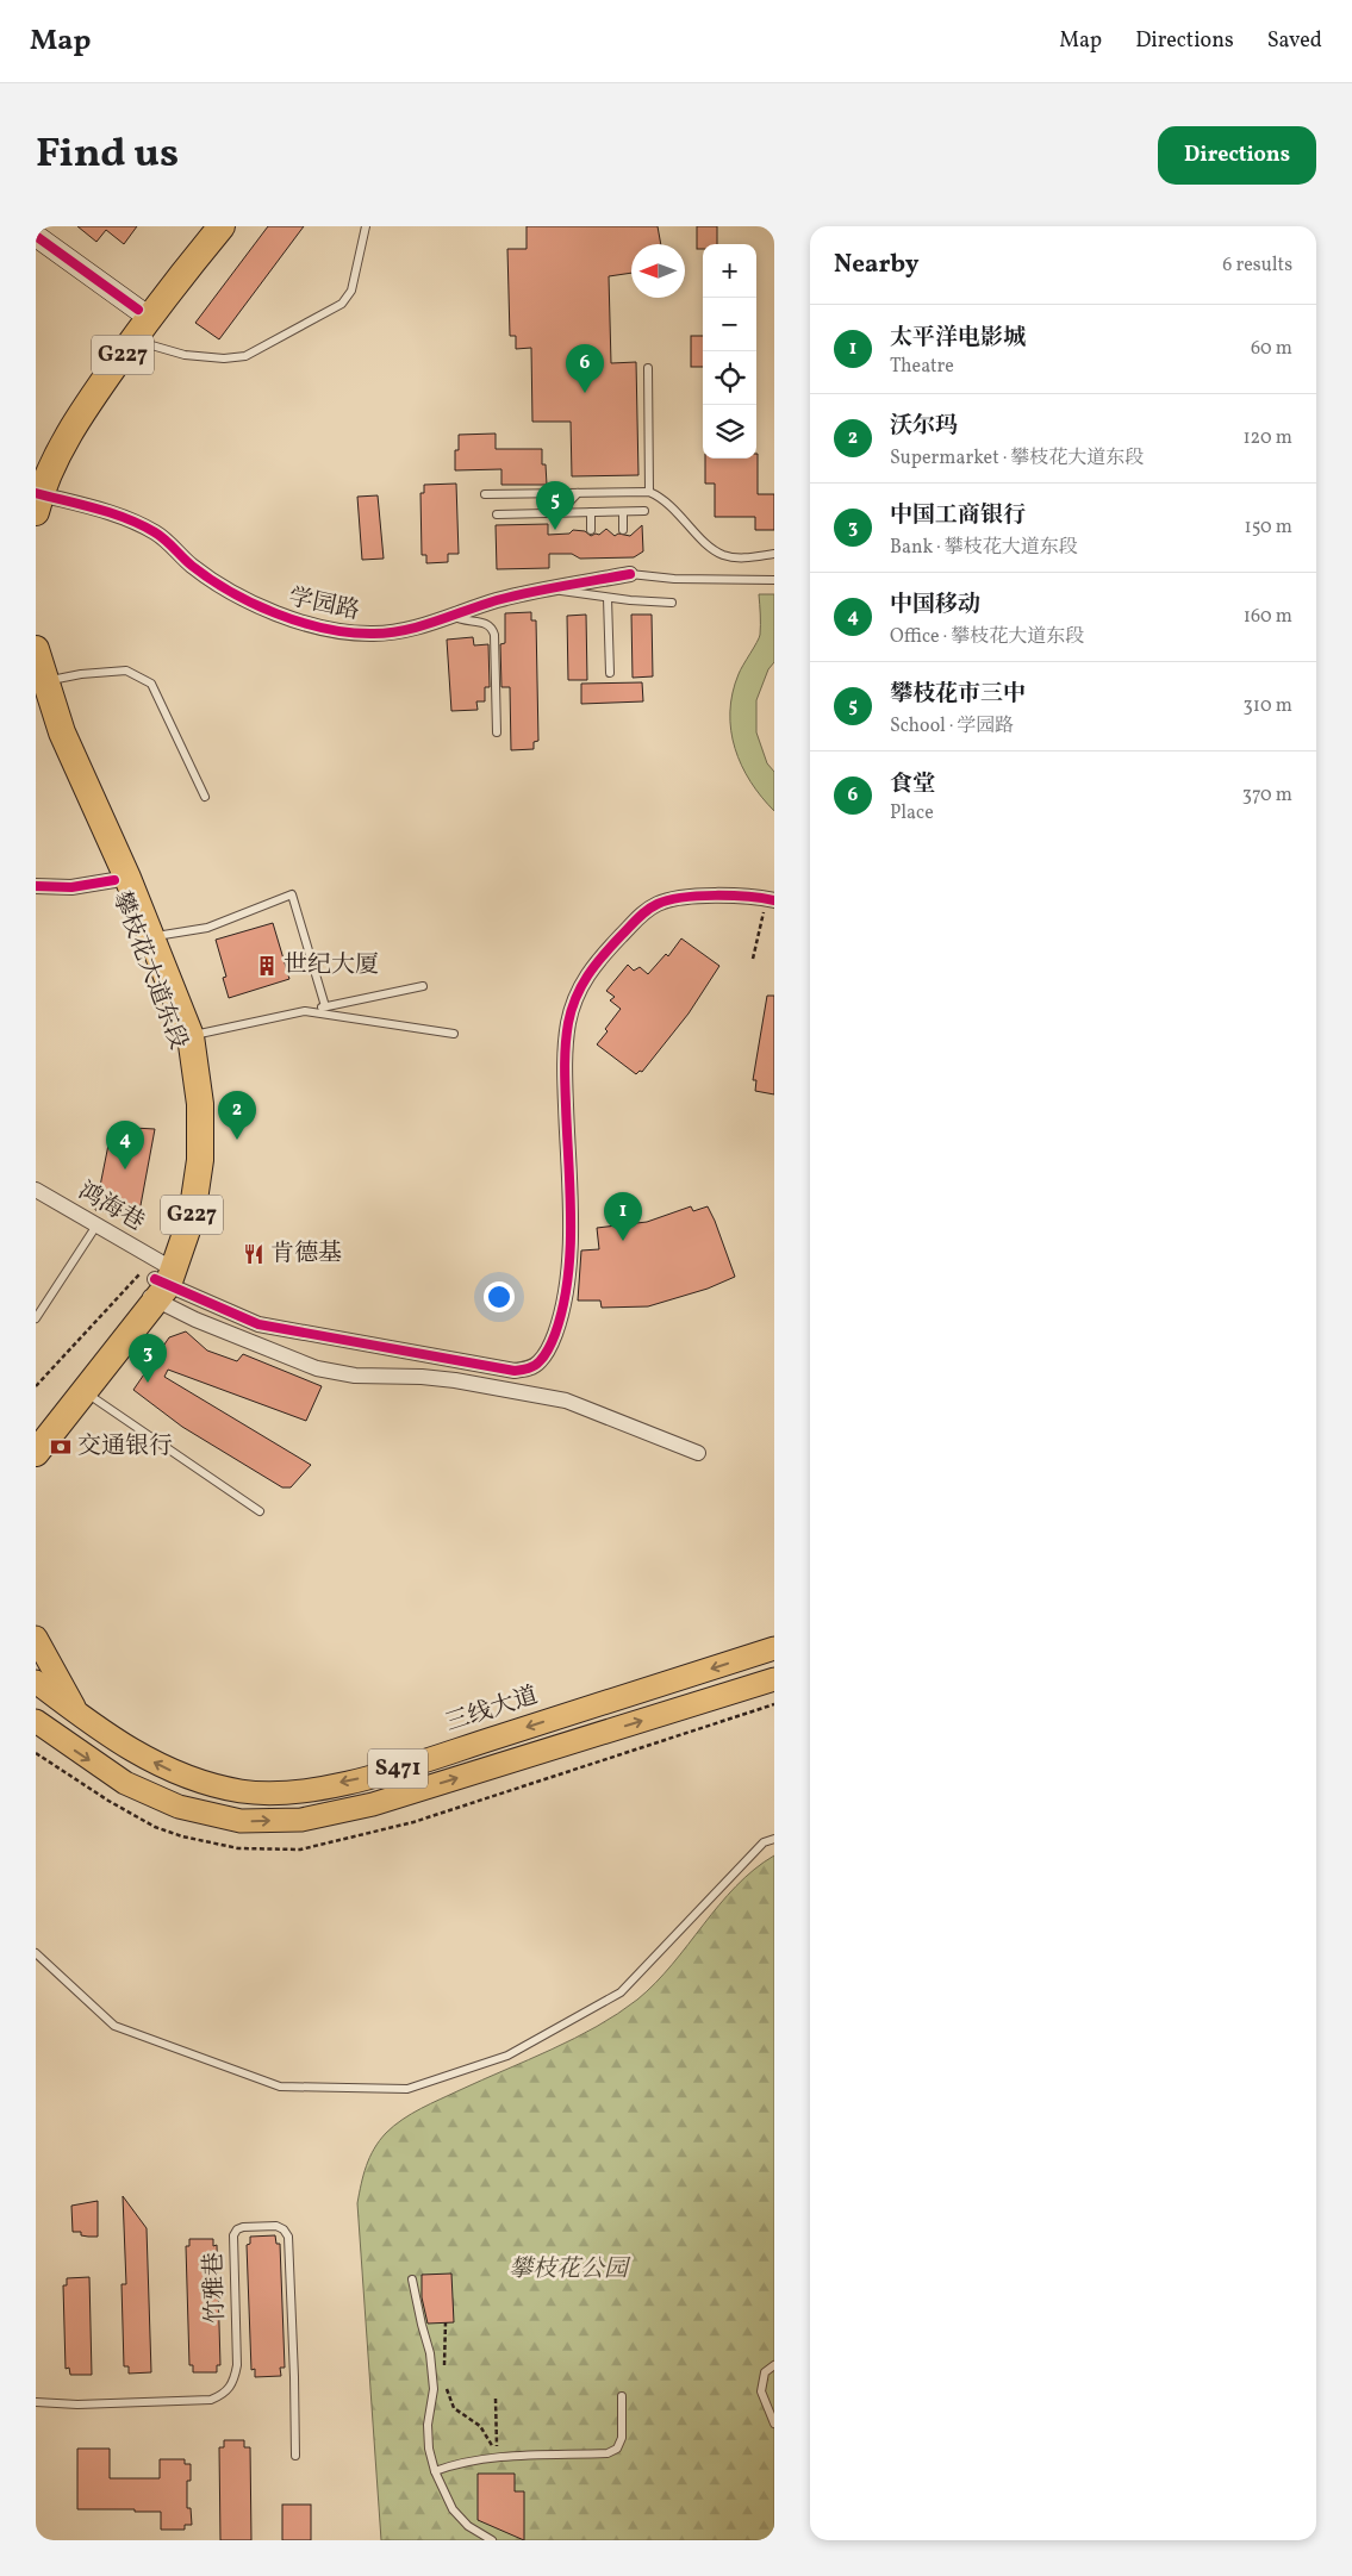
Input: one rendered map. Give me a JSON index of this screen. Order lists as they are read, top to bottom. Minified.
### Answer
{"streets":{"highway":["G227","攀枝花大道东段"],"main road":["三线大道","S471"],"street":["学园路","鸿海巷"],"lane":["竹雅巷"]},"crossings":[["G227","学园路"],["攀枝花大道东段","鸿海巷"]],"parks":["攀枝花公园"],"places":{"building":["世纪大厦"],"restaurant":["肯德基"],"bank":["交通银行"]},"north":"left","page":{"header":"Map","nav":["Map","Directions","Saved"],"title":"Find us","buttons":"Directions","heading":["Nearby","6 results"],"map_buttons":["+","−"],"list":[{"mark":"1","name":"太平洋电影城","note":"Theatre","value":"60 m"},{"mark":"2","name":"沃尔玛","note":"Supermarket · 攀枝花大道东段","value":"120 m"},{"mark":"3","name":"中国工商银行","note":"Bank · 攀枝花大道东段","value":"150 m"},{"mark":"4","name":"中国移动","note":"Office · 攀枝花大道东段","value":"160 m"},{"mark":"5","name":"攀枝花市三中","note":"School · 学园路","value":"310 m"},{"mark":"6","name":"食堂","note":"Place","value":"370 m"}],"pins":["6","5","2","4","1","3"]}}
